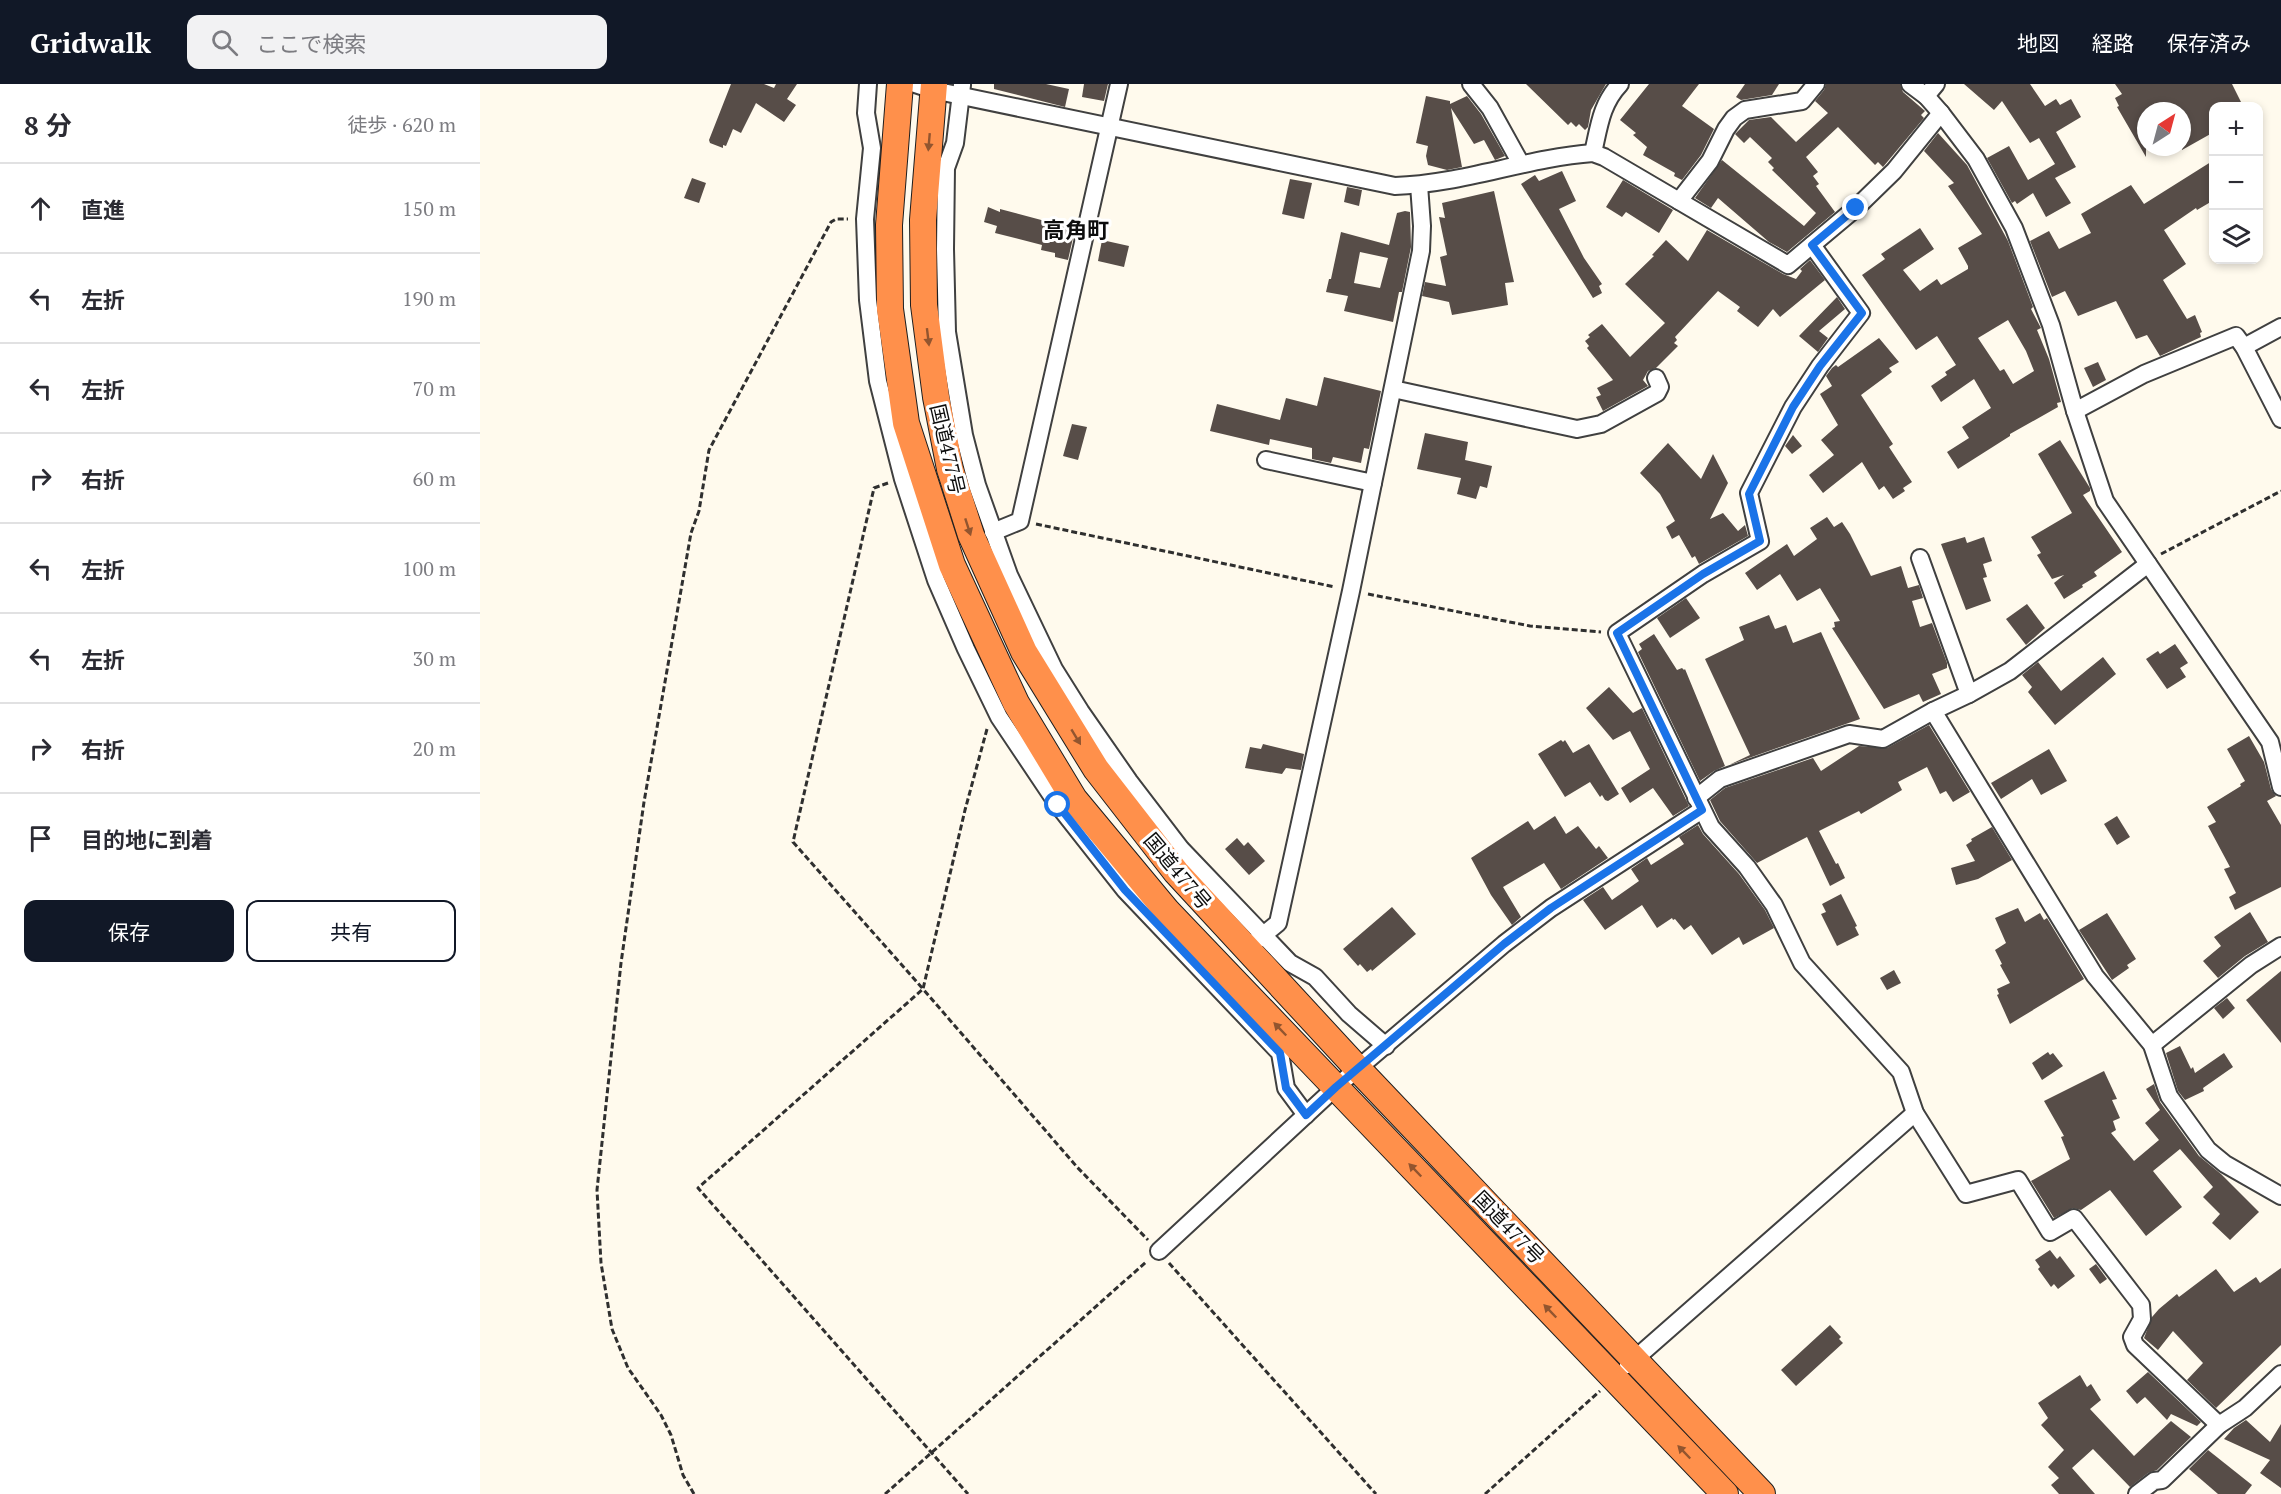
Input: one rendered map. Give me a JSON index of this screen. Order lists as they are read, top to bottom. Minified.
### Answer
{"streets":{"highway":["国道477号"]},"districts":["高角町"],"north":"top right","page":{"header":"Gridwalk","search":"ここで検索","nav":["地図","経路","保存済み"],"heading":["8 分","徒歩 · 620 m"],"map_buttons":["+","−"],"list":[["直進","150 m"],["左折","190 m"],["左折","70 m"],["右折","60 m"],["左折","100 m"],["左折","30 m"],["右折","20 m"],"目的地に到着"],"buttons":["保存","共有"]}}
